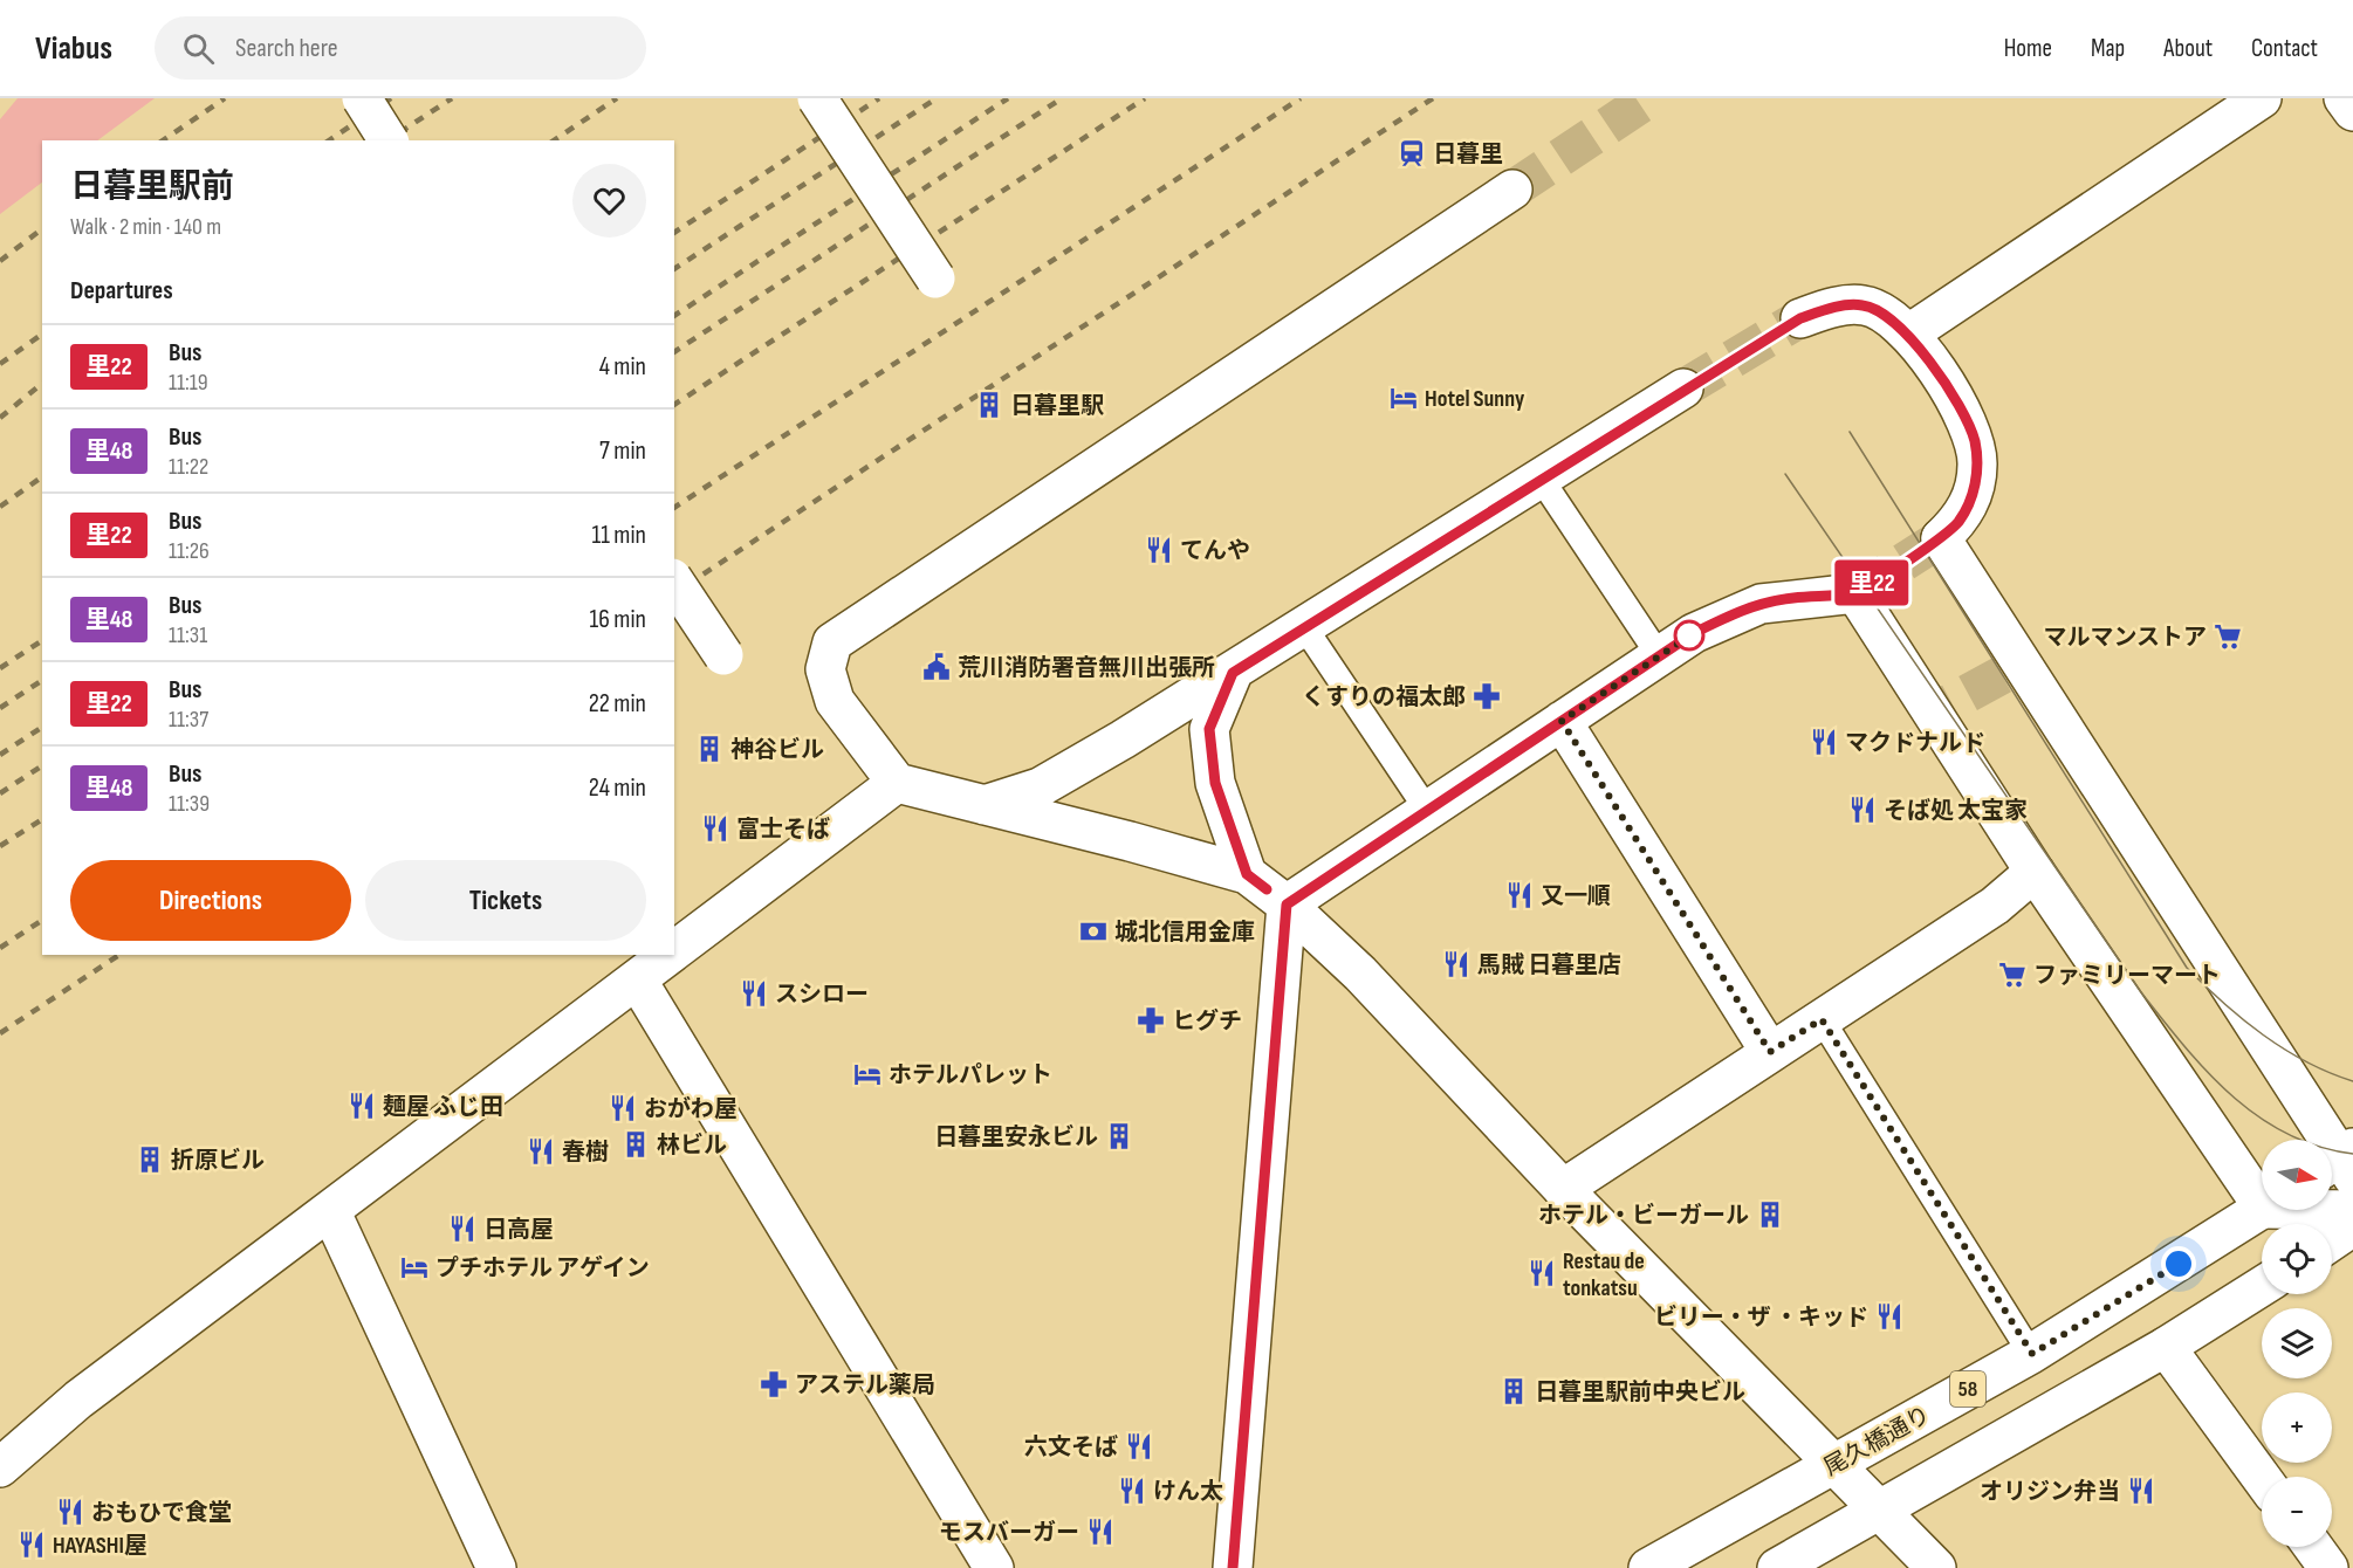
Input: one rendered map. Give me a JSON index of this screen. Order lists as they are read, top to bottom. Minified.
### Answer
{"streets":{"street":["58","尾久橋通り"]},"places":{"station":["日暮里"],"hotel":["Hotel Sunny","ホテルパレット","プチホテル アゲイン"],"building":["日暮里駅","神谷ビル","日暮里安永ビル","林ビル","折原ビル","ホテル・ビーガール","日暮里駅前中央ビル"],"restaurant":["てんや","マクドナルド","そば処 太宝家","富士そば","又一順","馬賊 日暮里店","スシロー","麺屋 ふじ田","おがわ屋","春樹","日高屋","Restau de tonkatsu","ビリー・ザ ・キッド","六文そば","けん太","オリジン弁当","おもひで食堂","モスバーガー","HAYASHI屋"],"supermarket":["マルマンストア","ファミリーマート"],"public building":["荒川消防署音無川出張所"],"pharmacy":["くすりの福太郎","ヒグチ","アステル薬局"],"bank":["城北信用金庫"]},"lines":["bus line 里22"],"north":"right","page":{"header":"Viabus","search":"Search here","nav":["Home","Map","About","Contact"],"on_map":"里22","heading":[["日暮里駅前","Walk · 2 min · 140 m"],"Departures"],"list":[{"mark":"里22","name":"Bus","note":"11:19","value":"4 min"},{"mark":"里48","name":"Bus","note":"11:22","value":"7 min"},{"mark":"里22","name":"Bus","note":"11:26","value":"11 min"},{"mark":"里48","name":"Bus","note":"11:31","value":"16 min"},{"mark":"里22","name":"Bus","note":"11:37","value":"22 min"},{"mark":"里48","name":"Bus","note":"11:39","value":"24 min"}],"buttons":["Directions","Tickets"],"map_buttons":["+","−"]}}
